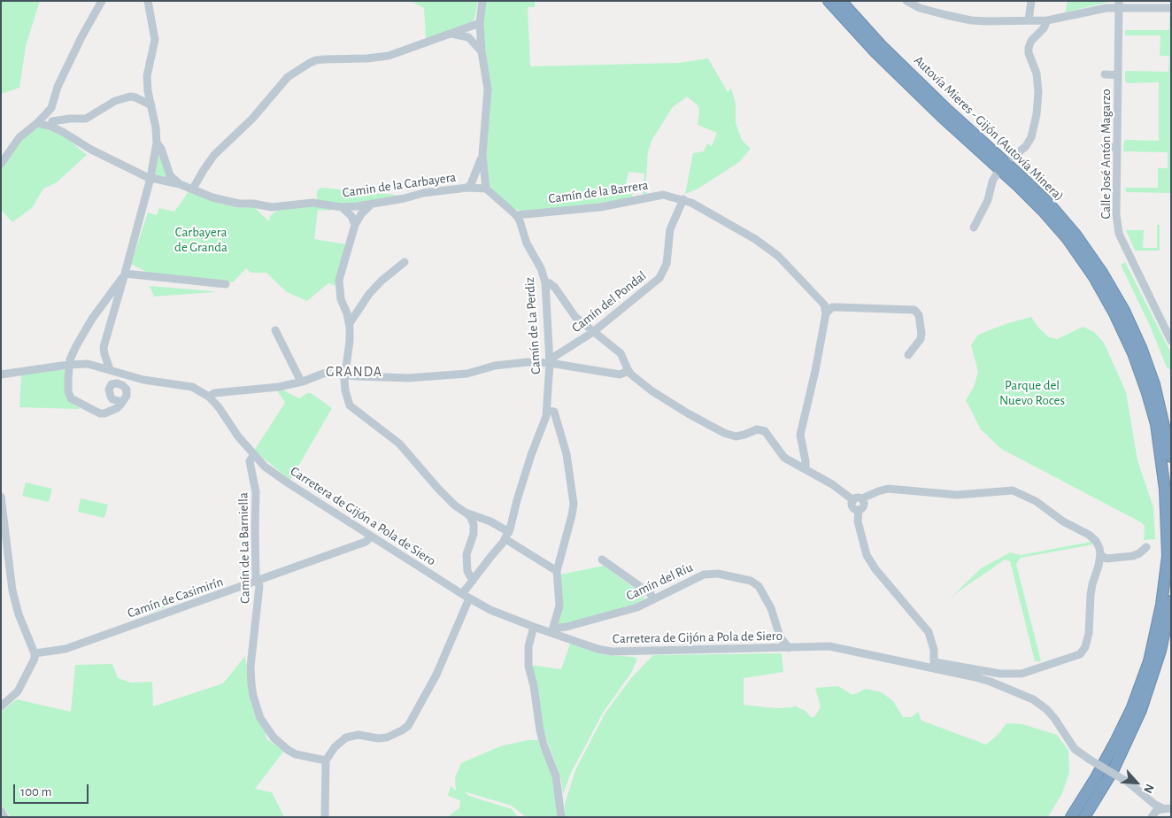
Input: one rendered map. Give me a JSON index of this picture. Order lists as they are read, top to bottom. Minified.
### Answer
{"streets":{"highway":["Autovía Mieres - Gijón (Autovía Minera)"],"street":["Calle José Antón Magarzo","Camin de la Carbayera","Camín de la Barrera","Camín del Pondal","Camín de La Perdiz","Carretera de Gijón a Pola de Siero","Camín de La Barniella","Camín del Ríu","Camín de Casimirín"]},"crossings":[["Camin de la Carbayera","Camín de La Perdiz"],["Camín de la Barrera","Camín del Pondal"],["Camín de la Barrera","Camín de La Perdiz"],["Camín del Pondal","Camín de La Perdiz"],["Camín de La Perdiz","Carretera de Gijón a Pola de Siero"],["Carretera de Gijón a Pola de Siero","Camín de La Barniella"],["Carretera de Gijón a Pola de Siero","Camín del Ríu"],["Carretera de Gijón a Pola de Siero","Camín de Casimirín"],["Camín de La Barniella","Camín de Casimirín"]],"districts":["GRANDA"],"parks":["Carbayera de Granda","Parque del Nuevo Roces"],"scale_bar":"100 m","north":"bottom right"}
